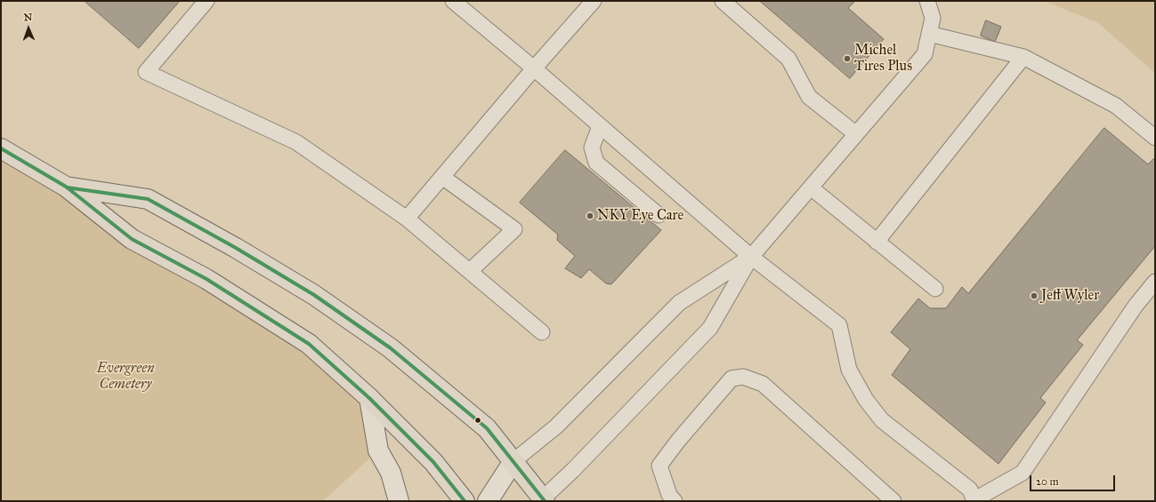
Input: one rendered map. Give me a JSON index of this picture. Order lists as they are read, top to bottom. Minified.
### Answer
{"parks":["Evergreen Cemetery"],"places":["Michel Tires Plus","NKY Eye Care","Jeff Wyler"],"scale_bar":"20 m","north":"top"}
